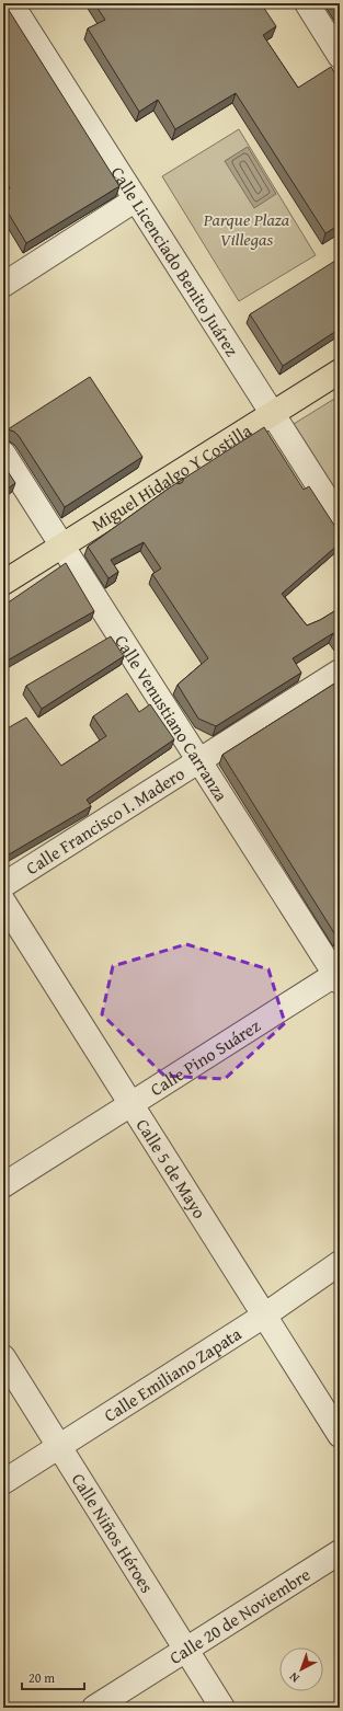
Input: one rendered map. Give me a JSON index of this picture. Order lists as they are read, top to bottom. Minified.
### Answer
{"streets":{"main road":["Miguel Hidalgo Y Costilla"],"street":["Calle Licenciado Benito Juárez","Calle Venustiano Carranza","Calle Francisco I. Madero","Calle Pino Suárez","Calle 5 de Mayo","Calle Emiliano Zapata","Calle Niños Héroes","Calle 20 de Noviembre"]},"crossings":[["Calle Licenciado Benito Juárez","Miguel Hidalgo Y Costilla"],["Miguel Hidalgo Y Costilla","Calle Venustiano Carranza"],["Calle Venustiano Carranza","Calle Francisco I. Madero"],["Calle Venustiano Carranza","Calle Pino Suárez"],["Calle Pino Suárez","Calle 5 de Mayo"],["Calle 5 de Mayo","Calle Emiliano Zapata"],["Calle Emiliano Zapata","Calle Niños Héroes"],["Calle Niños Héroes","Calle 20 de Noviembre"]],"parks":["Parque Plaza Villegas"],"scale_bar":"20 m","north":"bottom left"}
